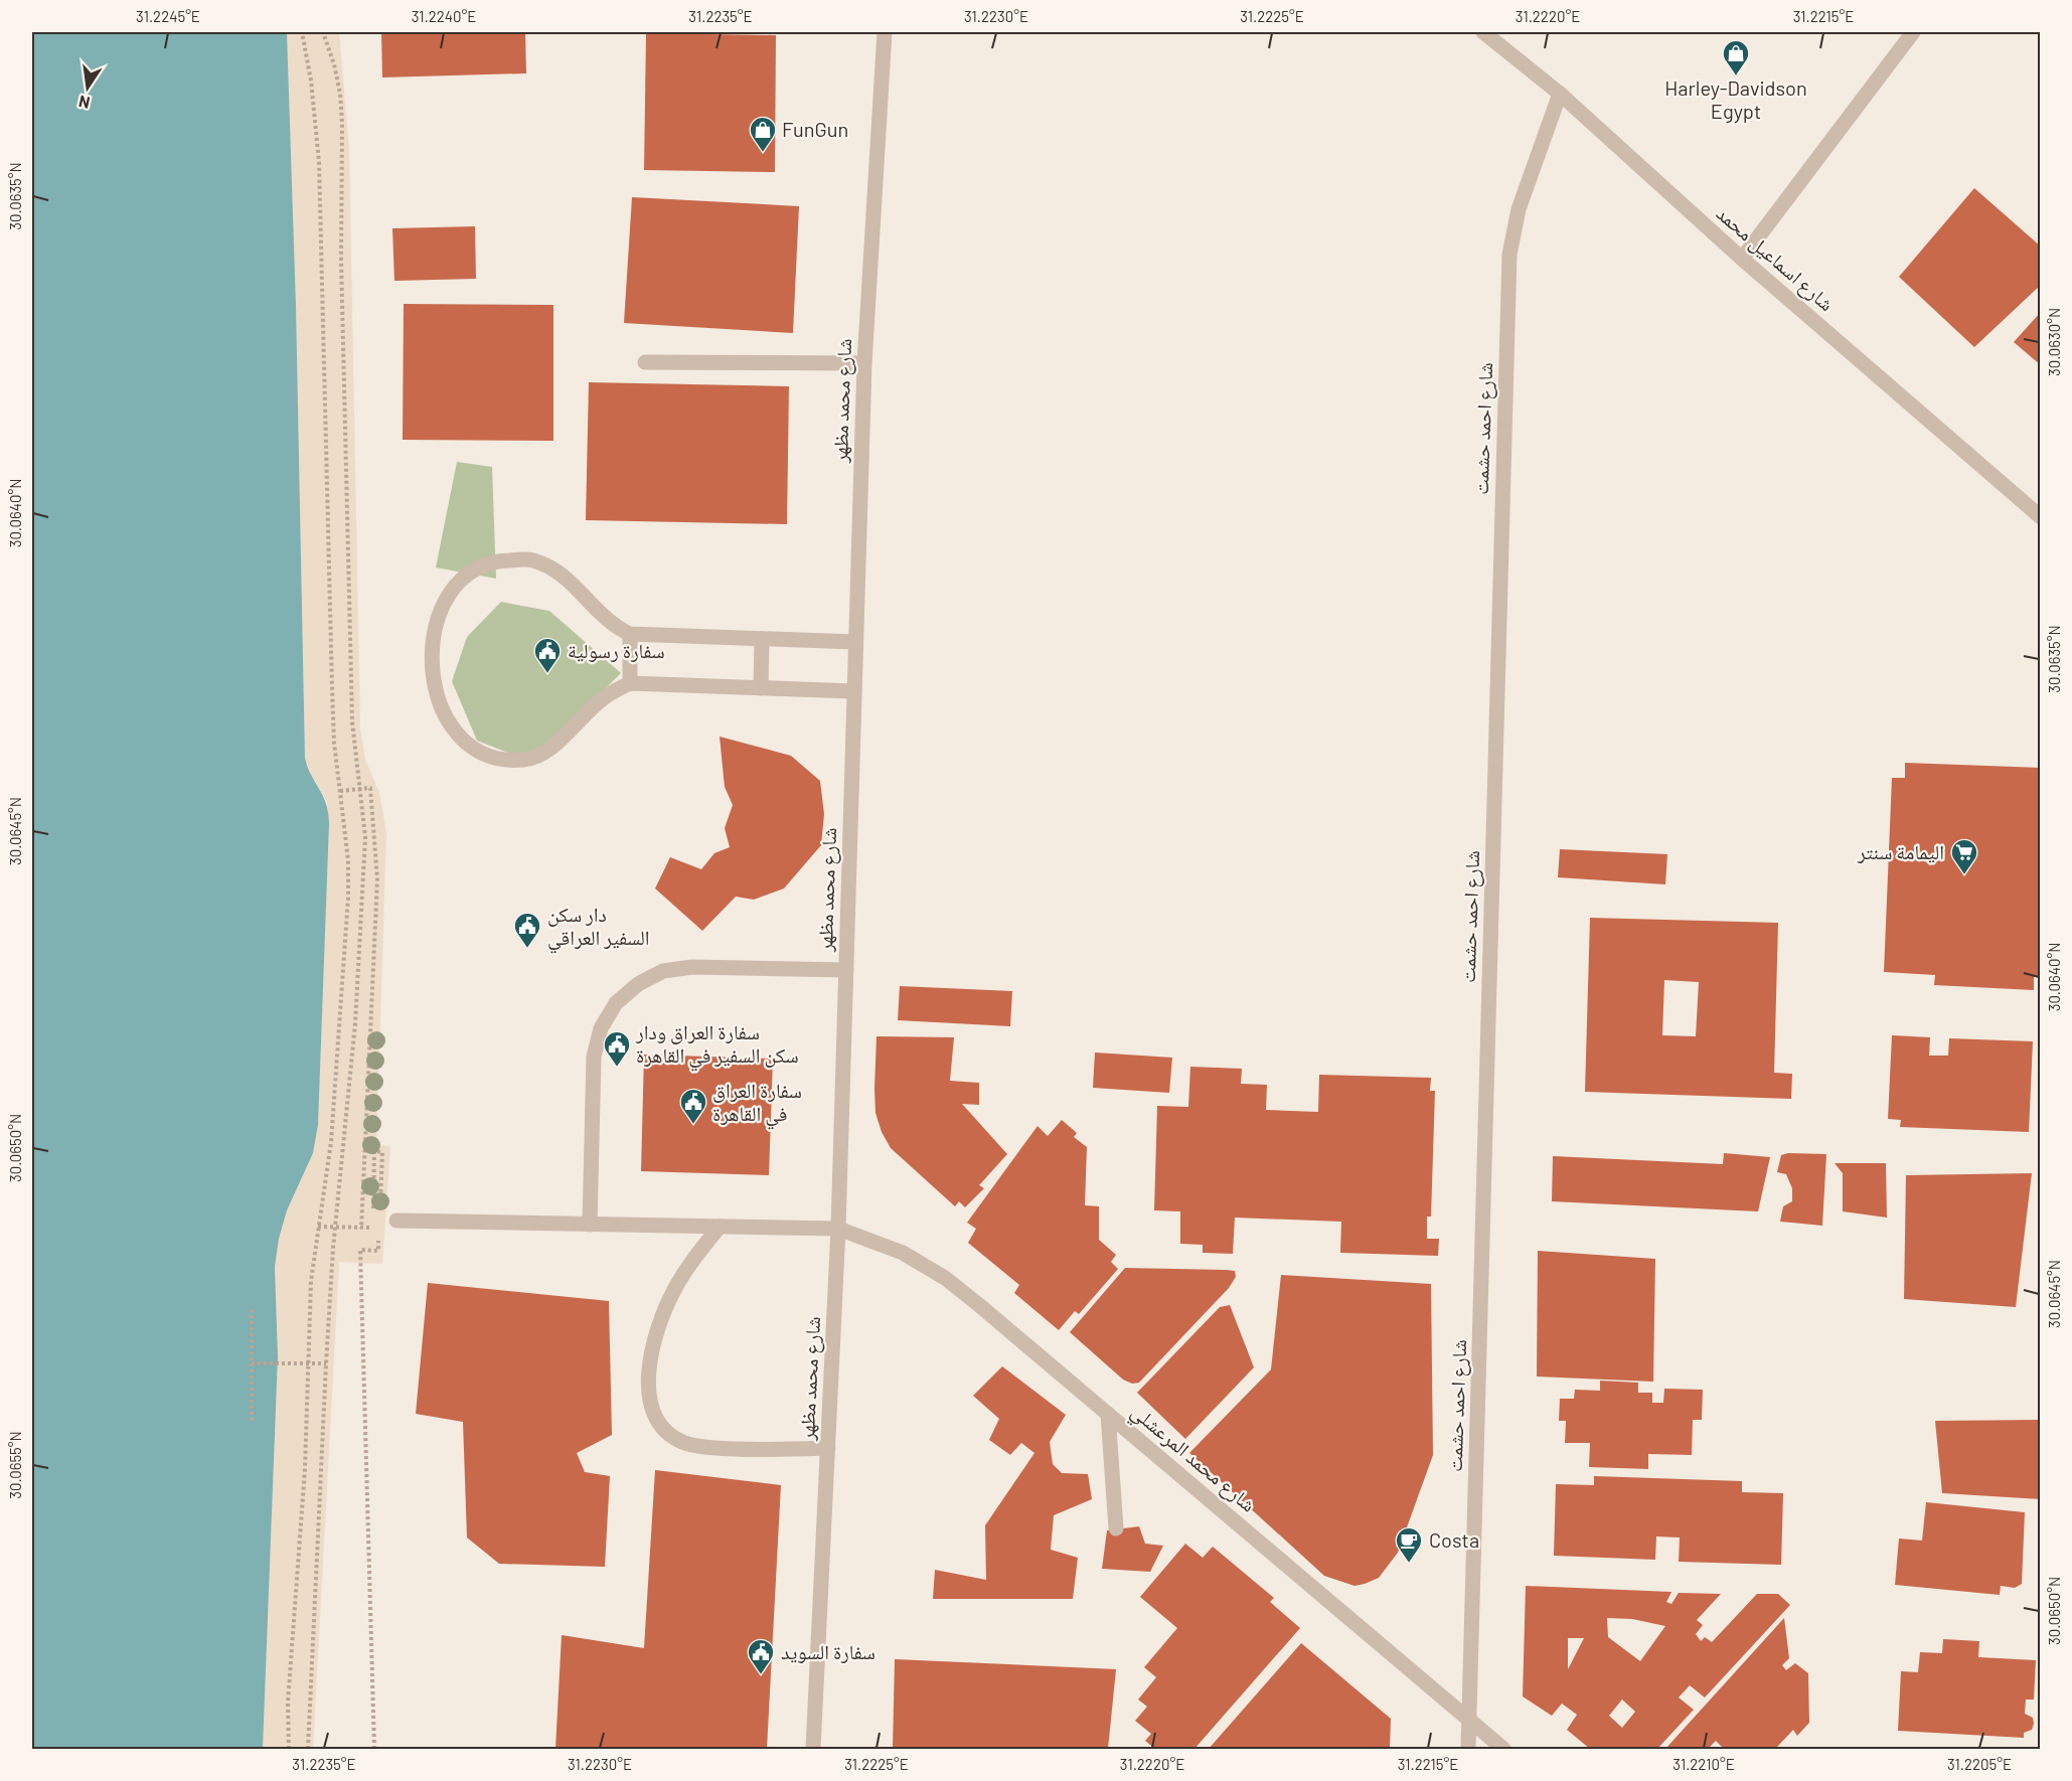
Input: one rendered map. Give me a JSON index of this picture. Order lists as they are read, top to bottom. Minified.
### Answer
{"streets":{"street":["شارع اسماعيل محمد","شارع محمد مظهر","شارع احمد حشمت","شارع محمد المرعشلي"]},"crossings":[["شارع اسماعيل محمد","شارع احمد حشمت"],["شارع محمد مظهر","شارع محمد المرعشلي"],["شارع احمد حشمت","شارع محمد المرعشلي"]],"places":{"shop":["Harley-Davidson Egypt","FunGun"],"public building":["سفارة رسولية","دار سكن السفير العراقي","سفارة العراق ودار سكن السفير في القاهرة","سفارة العراق في القاهرة","سفارة السويد"],"supermarket":["اليمامة سنتر"],"cafe":["Costa"]},"north":"bottom","coordinates":["31.2245°E","31.2240°E","31.2235°E","31.2230°E","31.2225°E","31.2220°E","31.2215°E","30.0635°N","30.0630°N","30.0640°N","30.0645°N","30.0650°N","30.0655°N","31.2210°E","31.2205°E"]}
